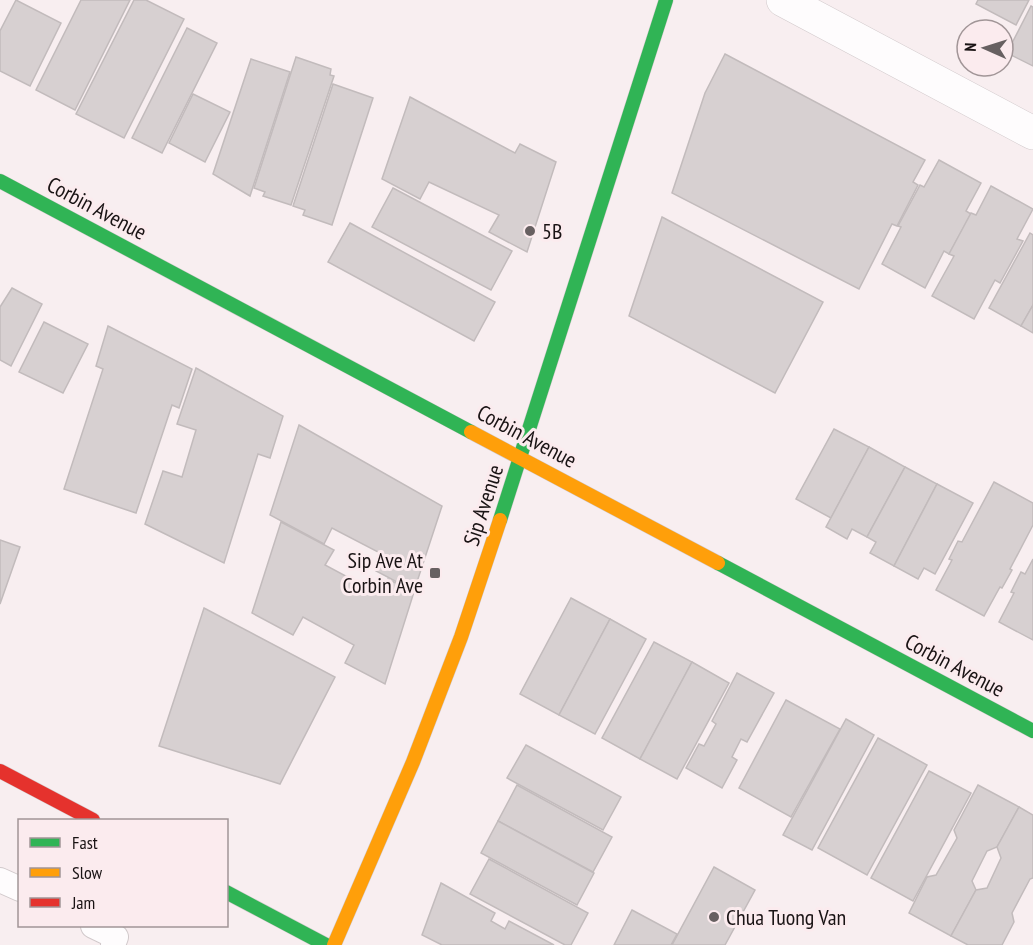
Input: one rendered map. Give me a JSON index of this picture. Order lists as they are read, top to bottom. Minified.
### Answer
{"streets":{"street":["Corbin Avenue","Sip Avenue"]},"crossings":[["Corbin Avenue","Sip Avenue"]],"places":{"other":["5B","Chua Tuong Van"],"transit":["Sip Ave At Corbin Ave"]},"legend":["Fast","Slow","Jam"],"north":"left"}
